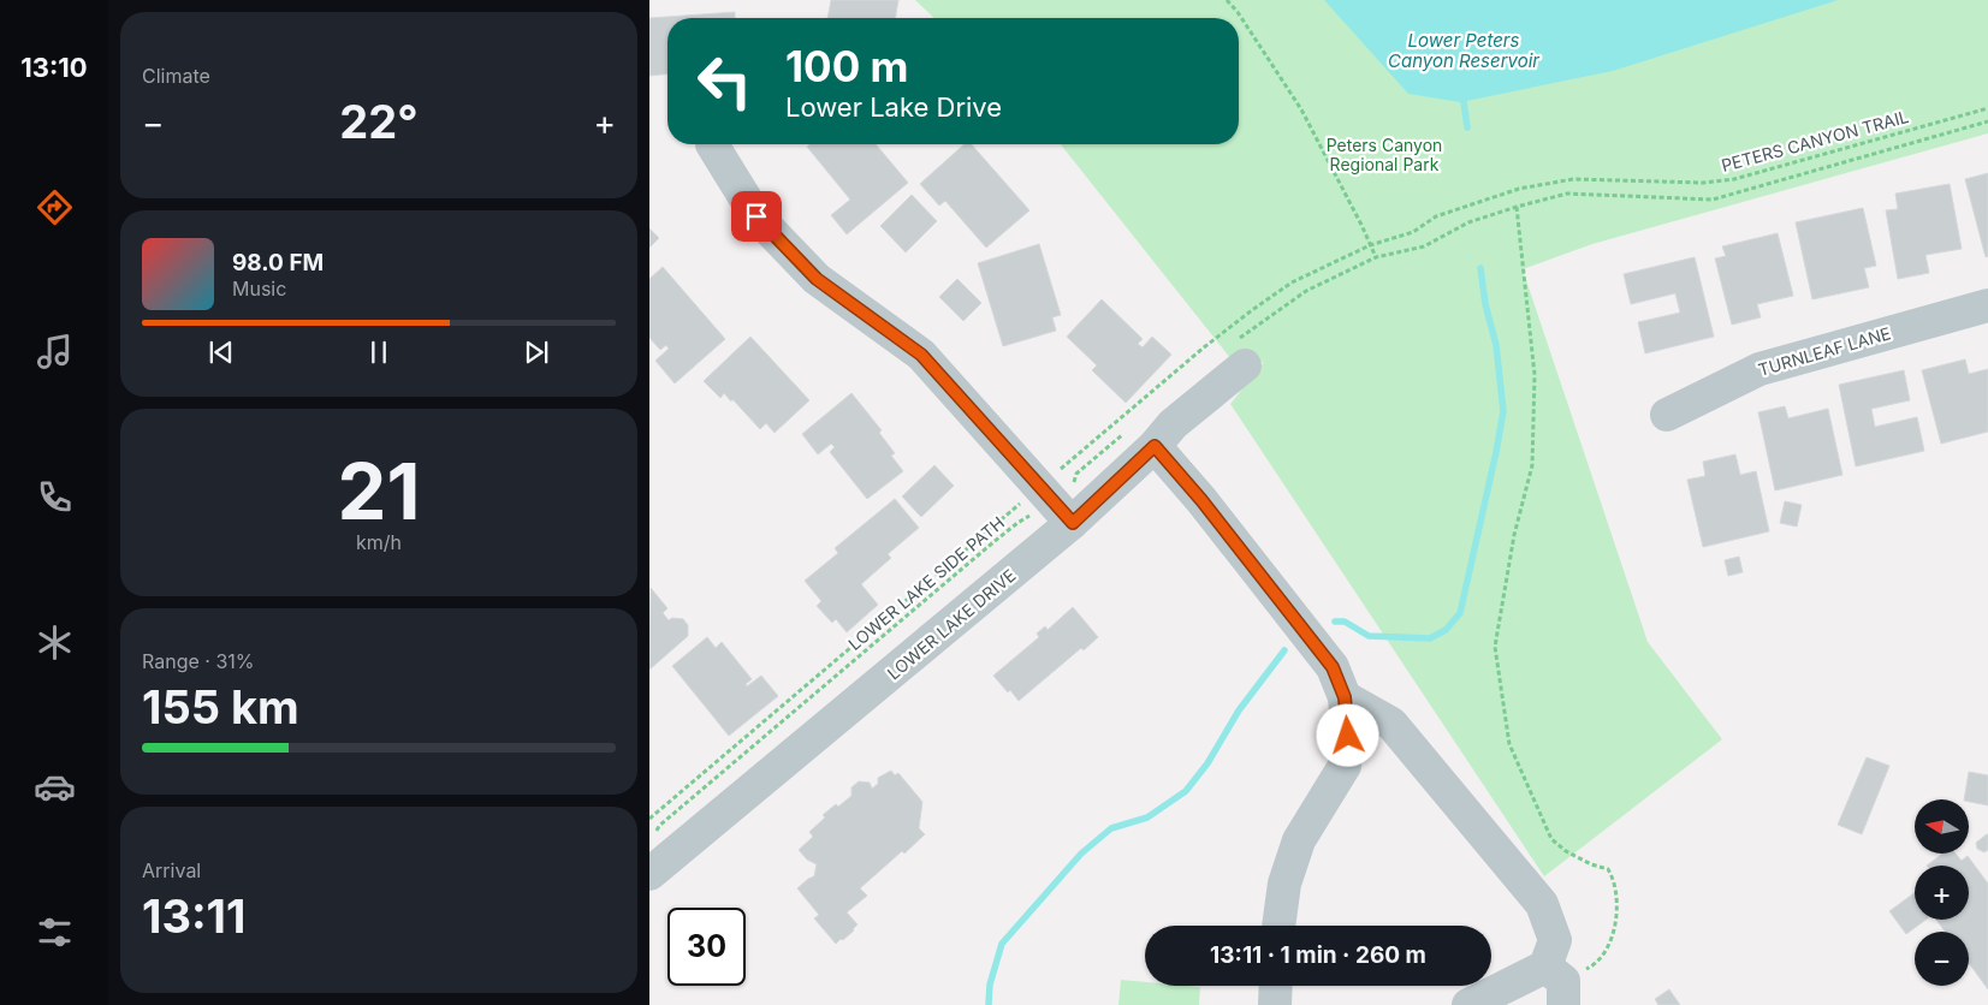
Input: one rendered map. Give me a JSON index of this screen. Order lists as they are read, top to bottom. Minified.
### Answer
{"streets":{"street":["TURNLEAF LANE","LOWER LAKE DRIVE"],"path":["PETERS CANYON TRAIL","LOWER LAKE SIDE PATH"]},"crossings":[["PETERS CANYON TRAIL","LOWER LAKE SIDE PATH"],["PETERS CANYON TRAIL","LOWER LAKE DRIVE"],["LOWER LAKE SIDE PATH","LOWER LAKE DRIVE"]],"water":["Lower Peters Canyon Reservoir"],"parks":["Peters Canyon Regional Park"],"north":"left","page":{"tabs":"13:10","tile":["Climate",["21","km/h"],["Range · 31%","155 km"],["Arrival","13:11"]],"turn":["100 m","Lower Lake Drive"],"heat":["−","22°","+"],"song":["98.0 FM","Music"],"map_buttons":["+","−"],"limit":"30","trip":"13:11 · 1 min · 260 m"}}
